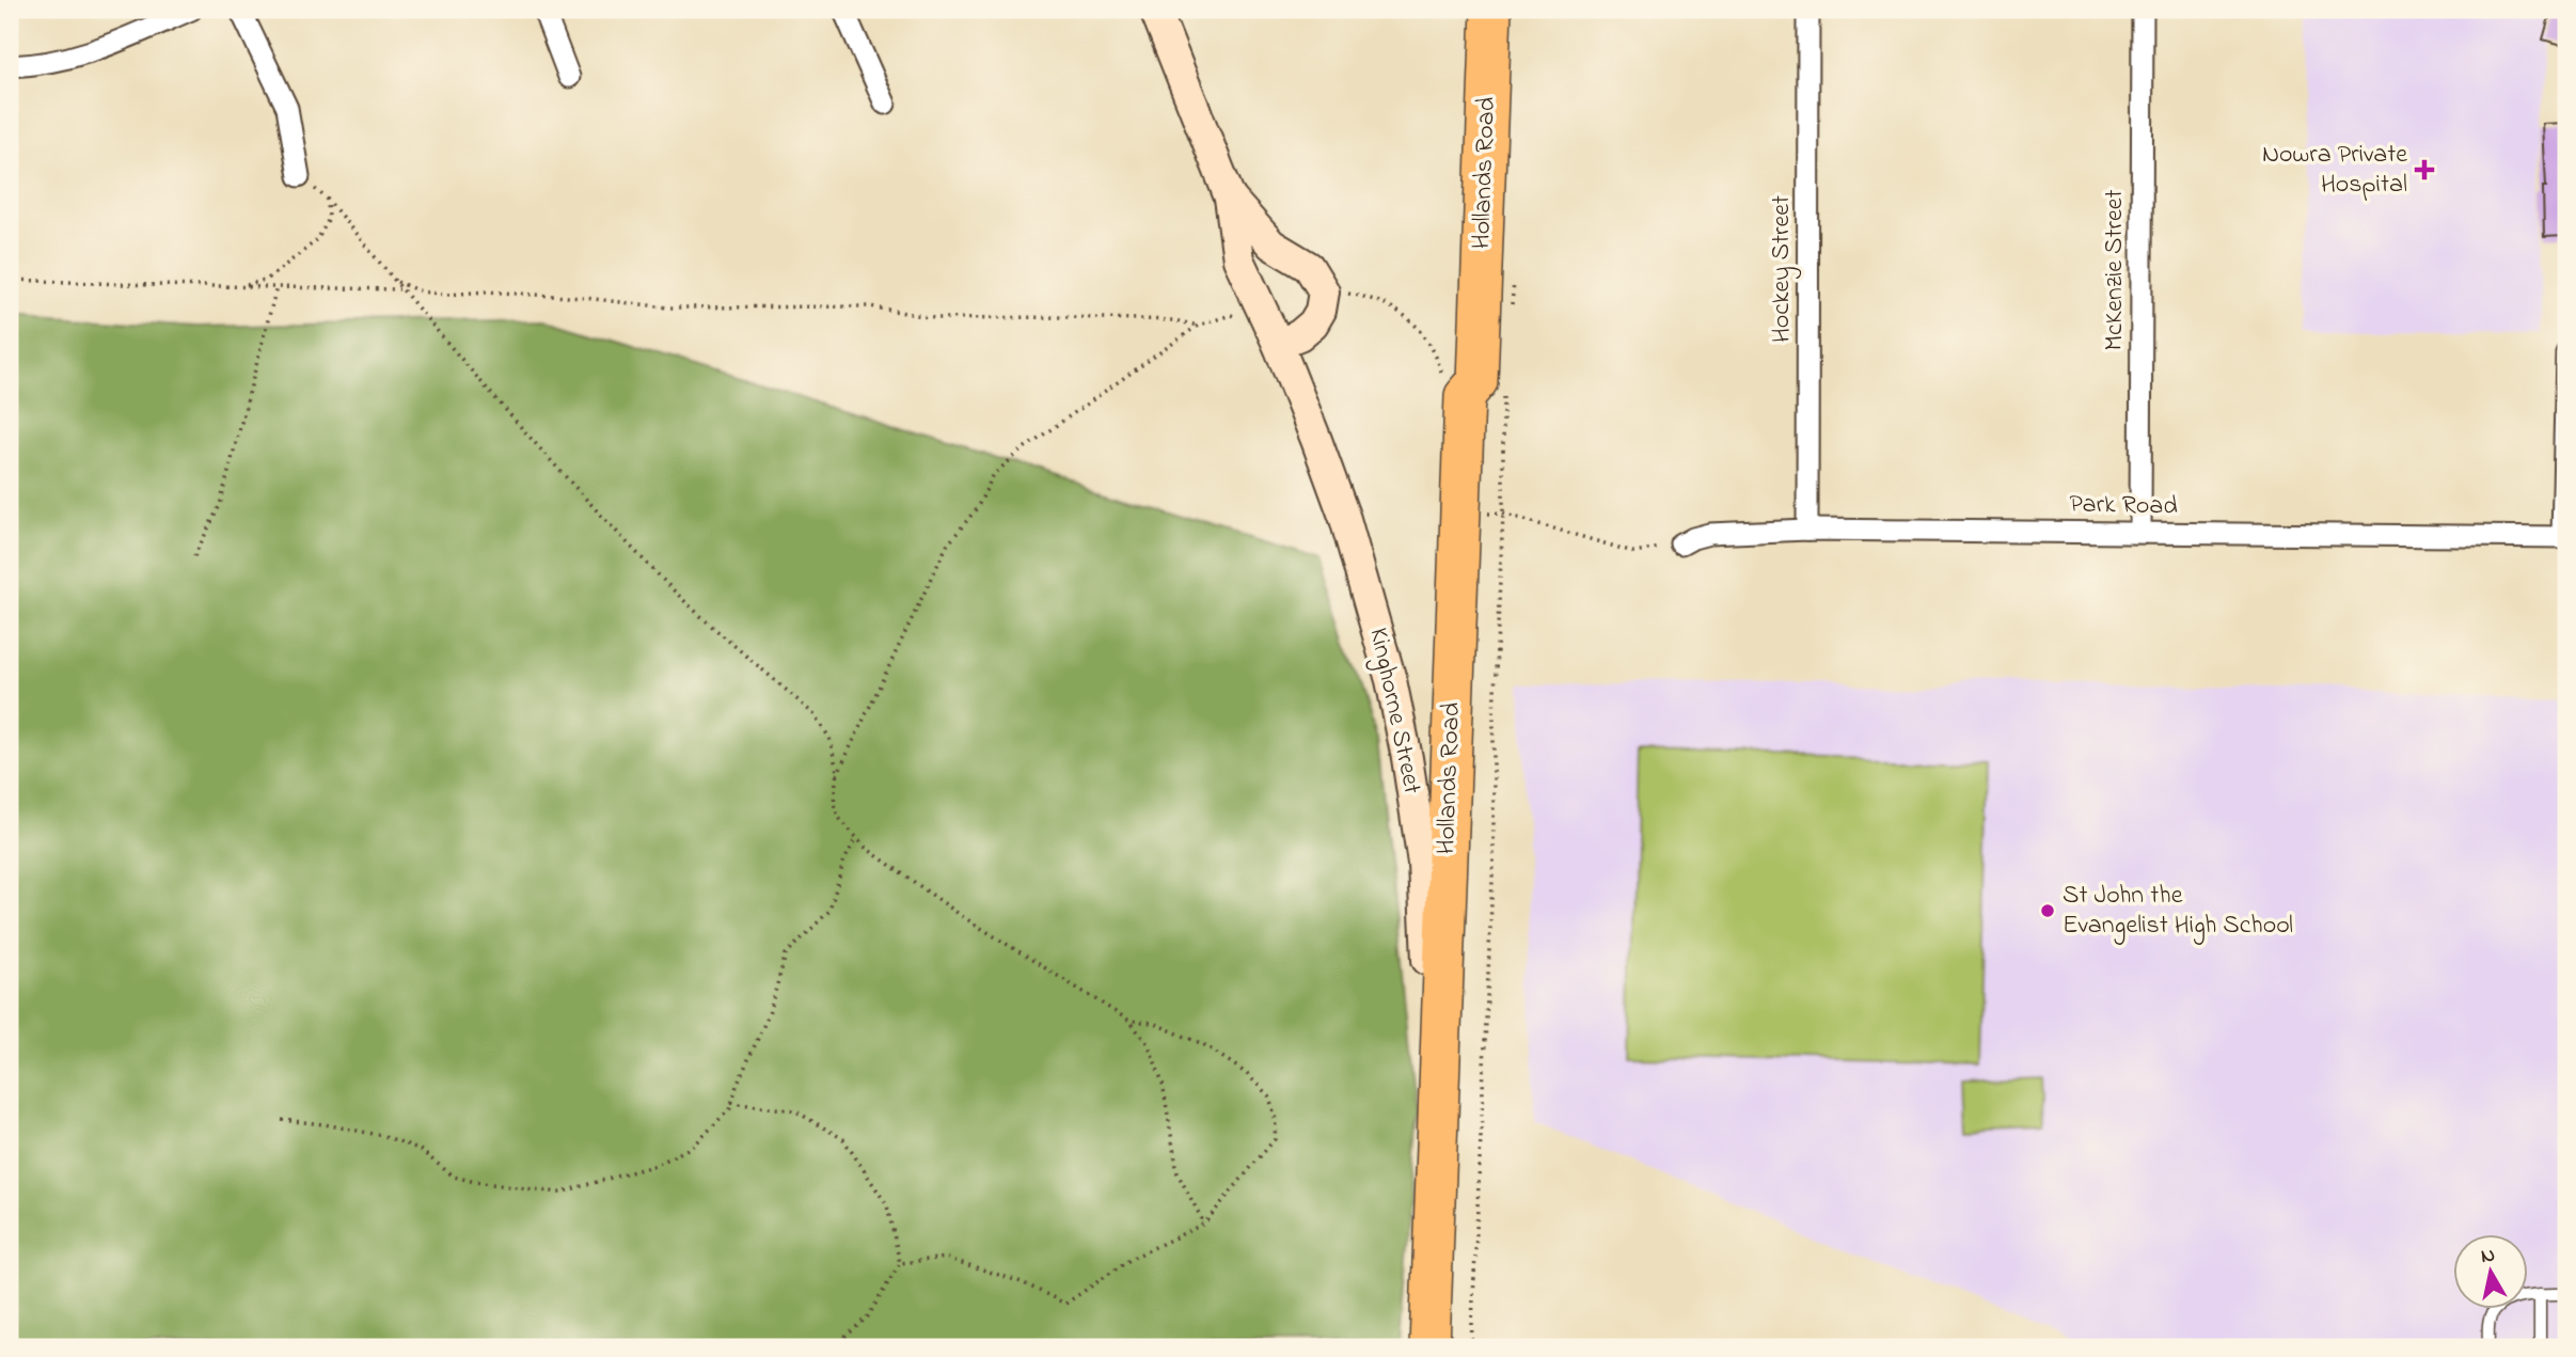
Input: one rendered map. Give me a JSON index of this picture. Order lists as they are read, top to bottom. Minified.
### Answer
{"streets":{"highway":["Hollands Road"],"main road":["Kinghorne Street"],"street":["Hockey Street","McKenzie Street","Park Road"]},"crossings":[["Hollands Road","Kinghorne Street"],["Hockey Street","Park Road"],["McKenzie Street","Park Road"]],"places":{"health":["Nowra Private Hospital"],"other":["St John the Evangelist High School"]},"north":"top"}
